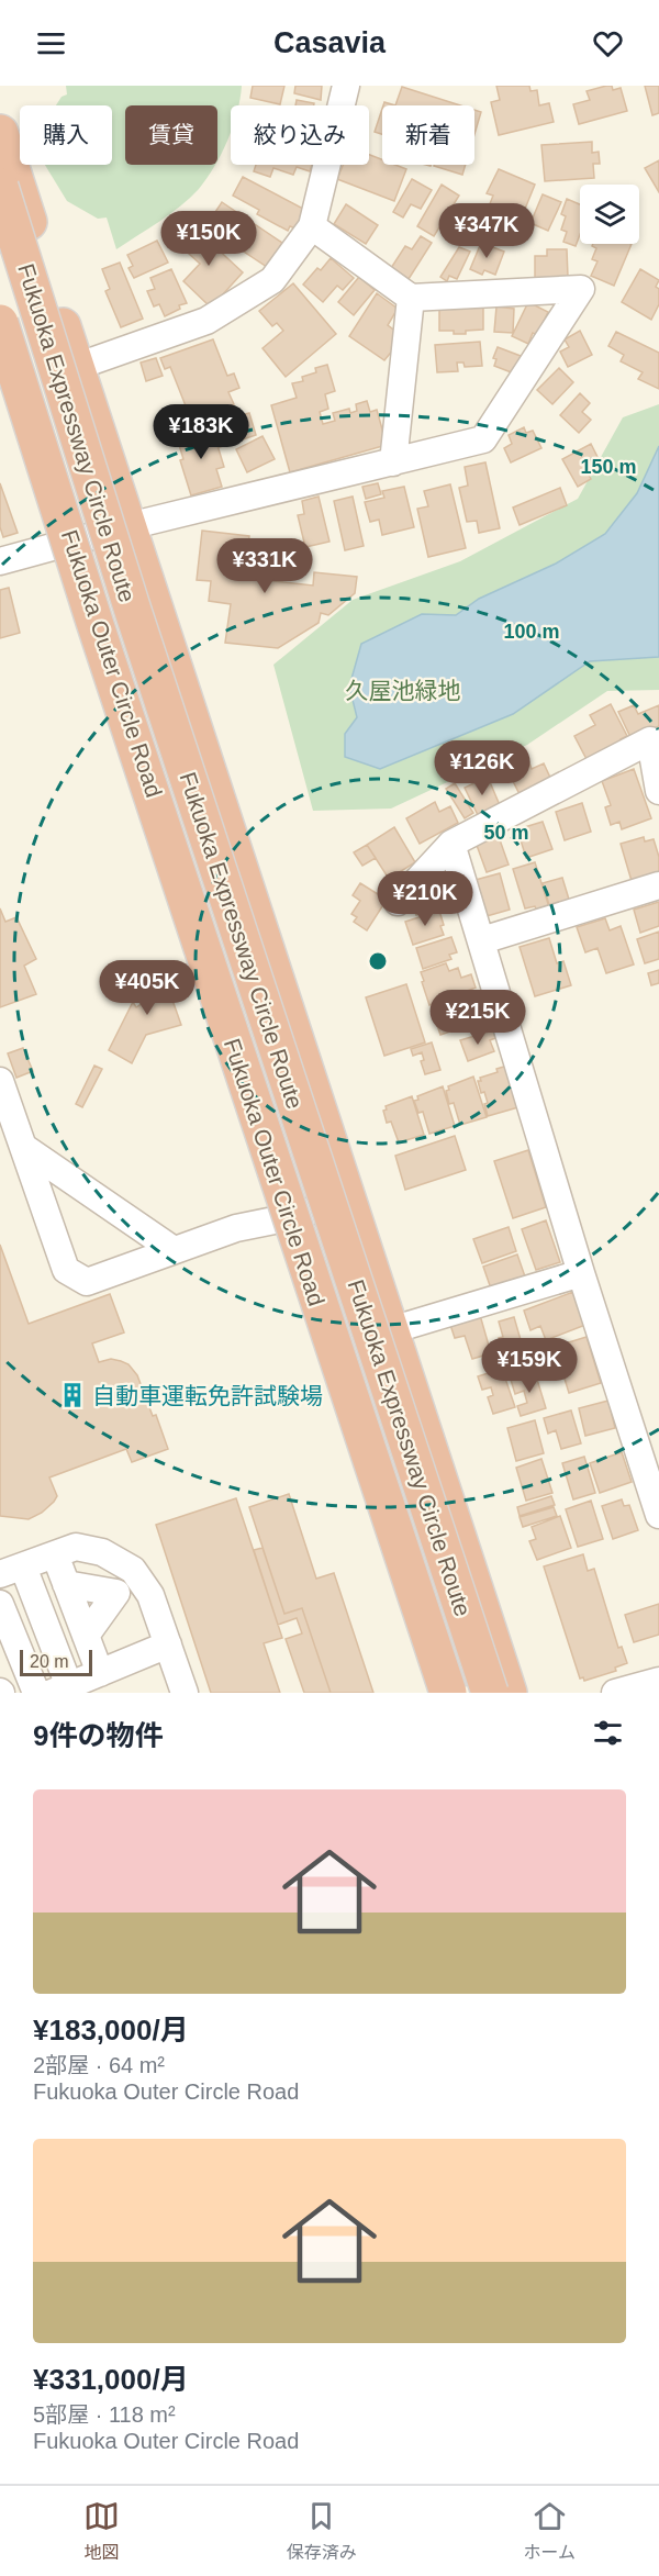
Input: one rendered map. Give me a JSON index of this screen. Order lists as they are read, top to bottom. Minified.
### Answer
{"streets":{"highway":["Fukuoka Expressway Circle Route","Fukuoka Outer Circle Road"]},"crossings":[["Fukuoka Expressway Circle Route","Fukuoka Outer Circle Road"]],"parks":["久屋池緑地"],"places":{"building":["自動車運転免許試験場"]},"scale_bar":"20 m","page":{"header":"Casavia","chip":["購入","賃貸","絞り込み","新着"],"price":["¥347K","¥150K","¥183K","¥331K","¥126K","¥210K","¥405K","¥215K","¥159K"],"scale":"20 m","heading":"9件の物件","list":[{"name":"¥183,000/月","note":"2部屋 · 64 m² · Fukuoka Outer Circle Road"},{"name":"¥331,000/月","note":"5部屋 · 118 m² · Fukuoka Outer Circle Road"}],"tabs":["地図","保存済み","ホーム"]},"rings":["150 m","100 m","50 m"]}
